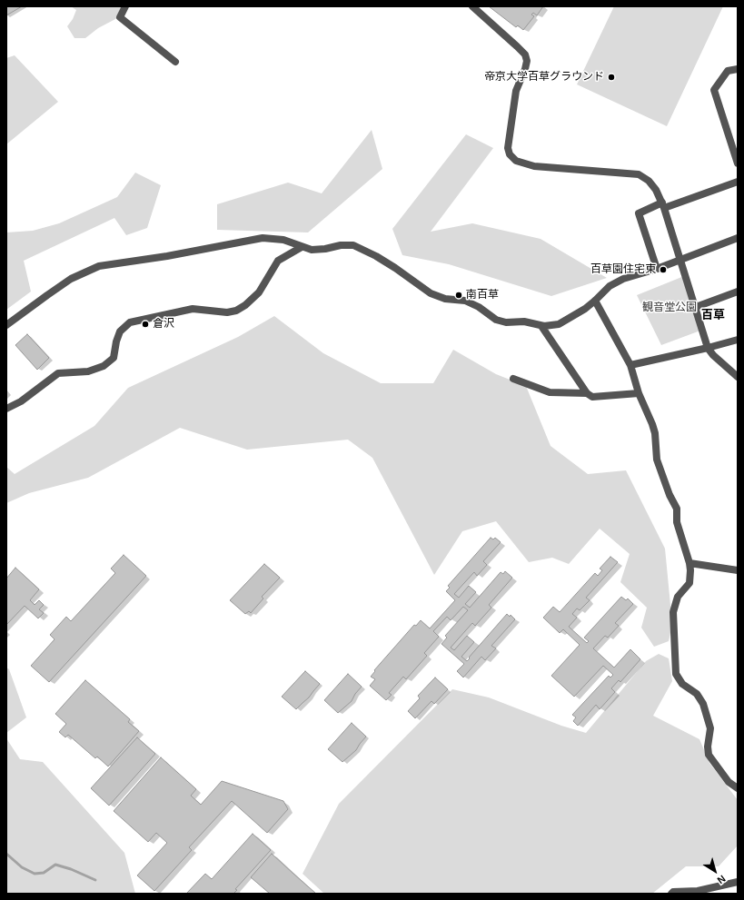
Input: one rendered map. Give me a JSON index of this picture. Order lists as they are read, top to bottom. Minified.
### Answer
{"districts":["百草"],"parks":["観音堂公園"],"places":["帝京大学百草グラウンド","百草園住宅東","南百草","倉沢"],"north":"bottom right"}
